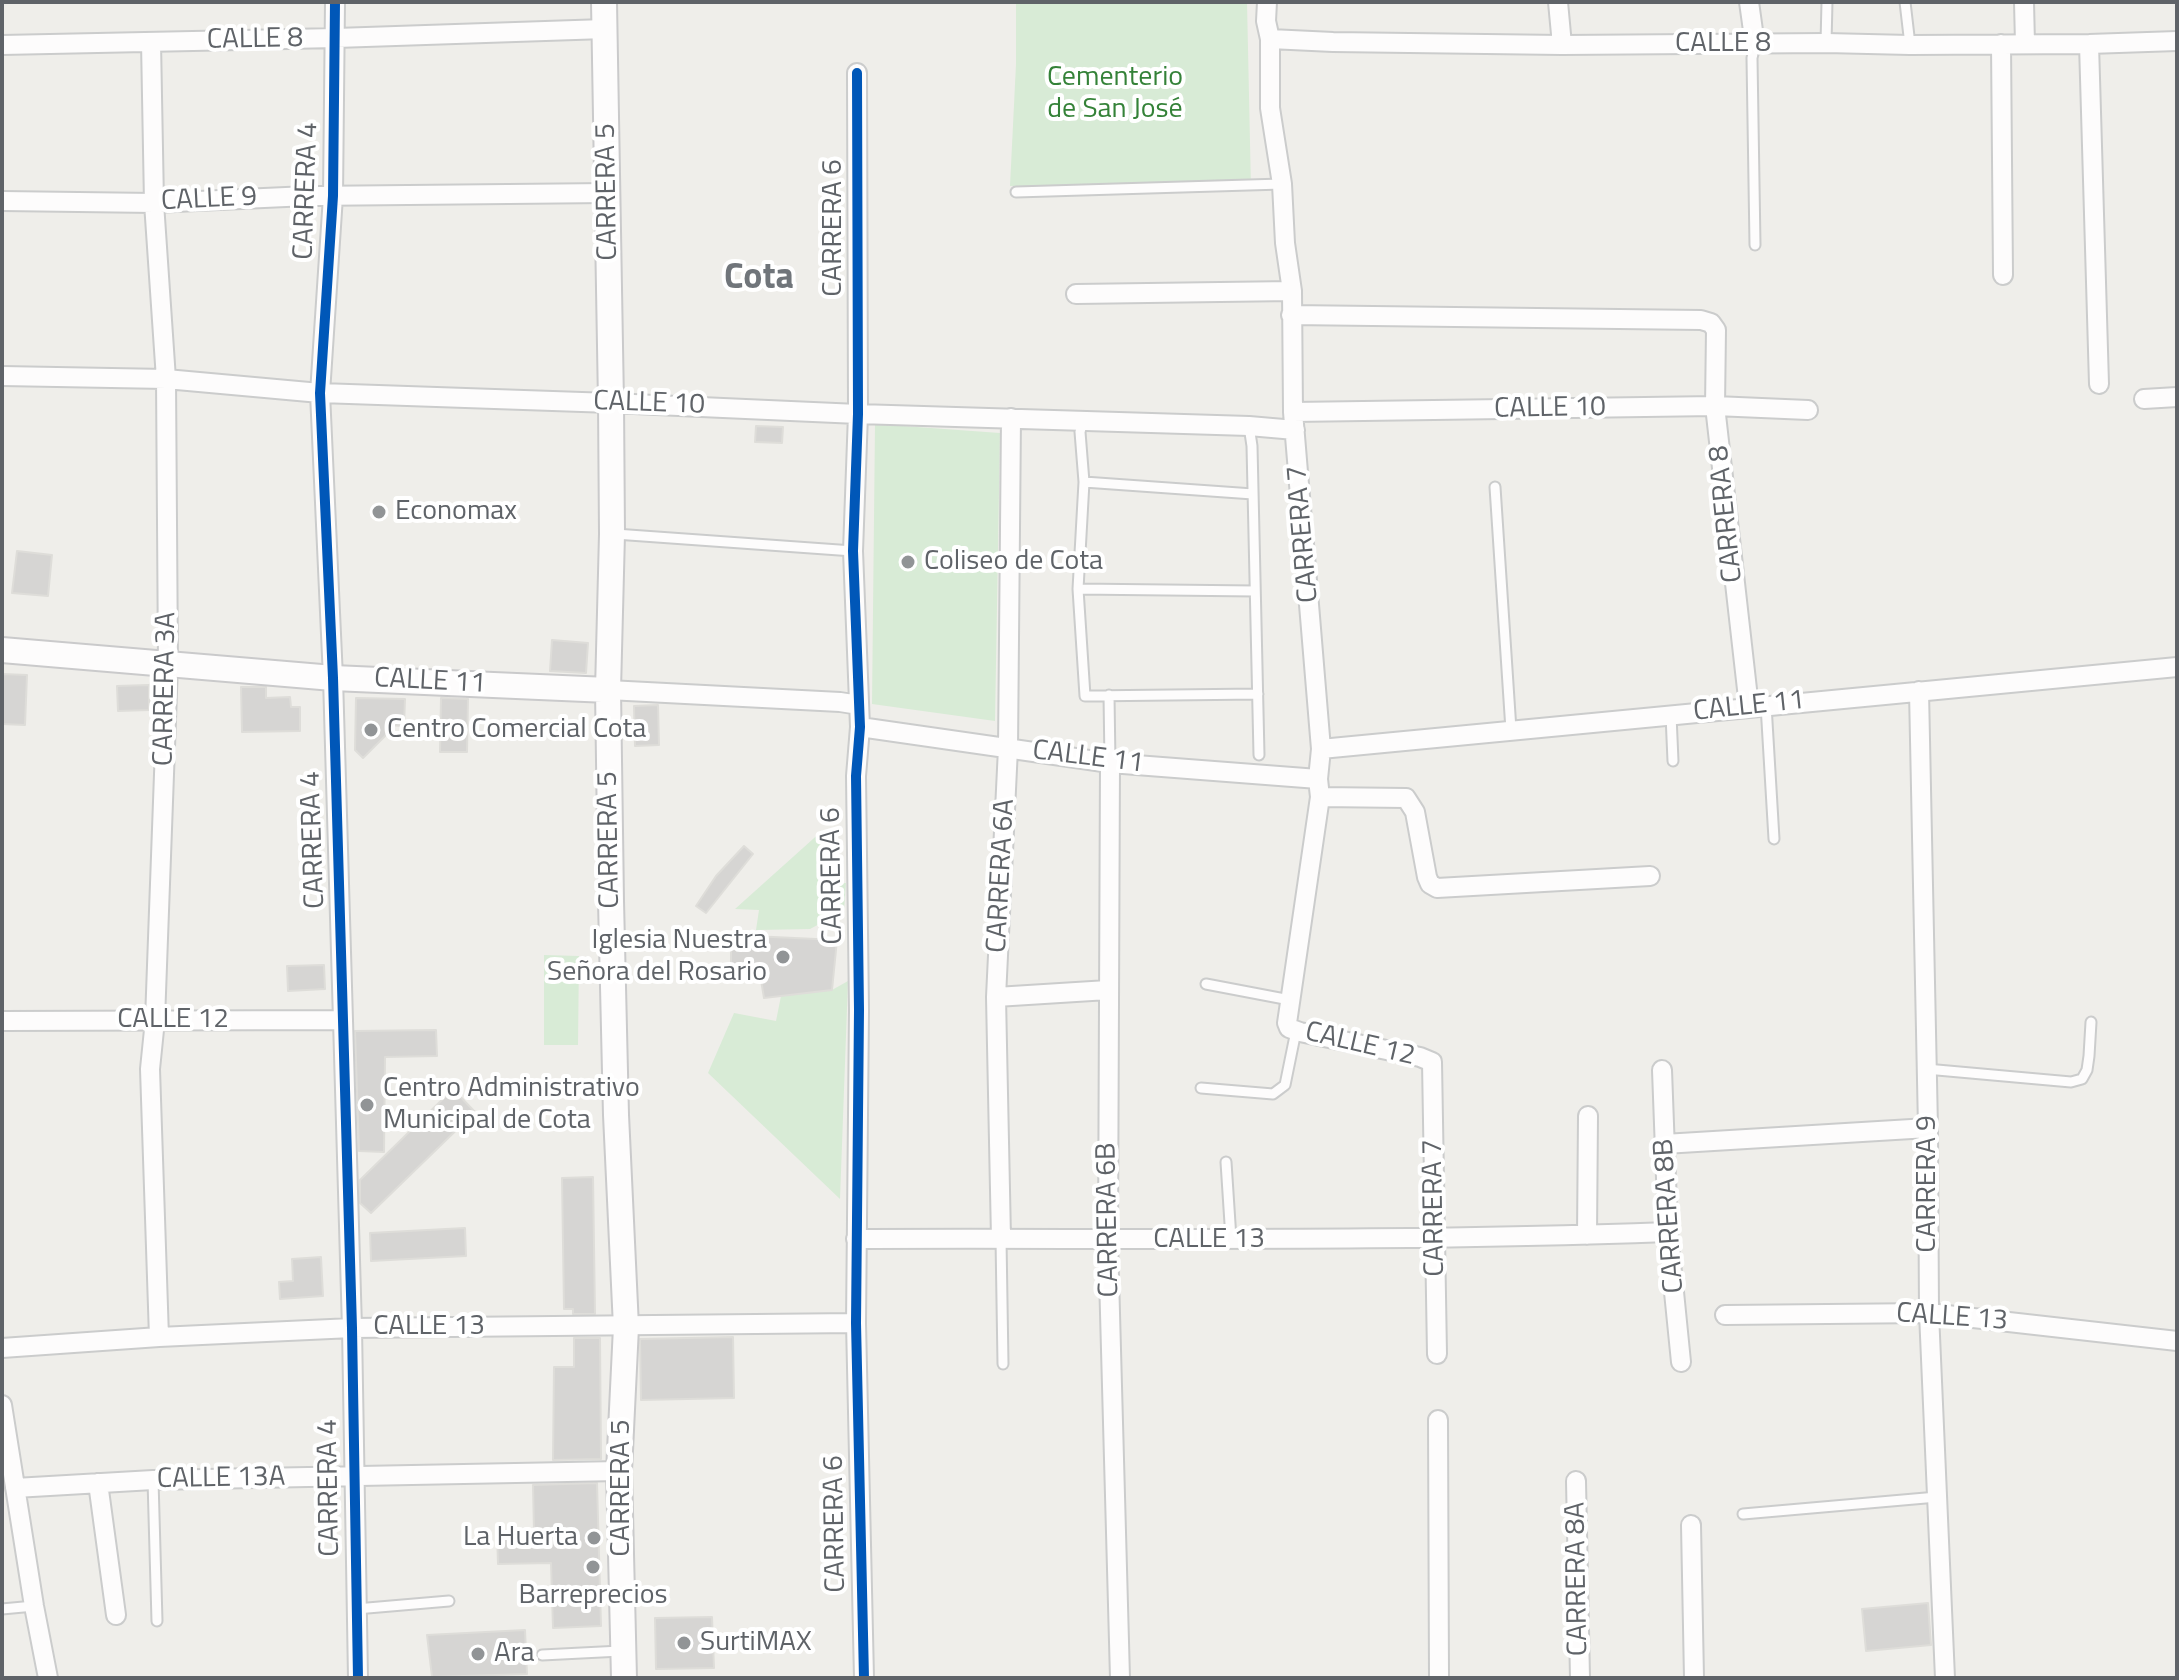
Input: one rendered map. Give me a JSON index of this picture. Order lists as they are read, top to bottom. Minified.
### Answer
{"streets":{"main road":["CARRERA 5","CALLE 11"],"street":["CALLE 8","CARRERA 4","CALLE 9","CARRERA 6","CALLE 10","CARRERA 8","CARRERA 7","CARRERA 3A","CARRERA 6A","CALLE 12","CARRERA 9","CARRERA 8B","CARRERA 6B","CALLE 13","CALLE 13A","CARRERA 8A"]},"crossings":[["CALLE 8","CARRERA 4"],["CALLE 8","CARRERA 5"],["CALLE 8","CARRERA 7"],["CALLE 8","CARRERA 3A"],["CARRERA 4","CALLE 9"],["CARRERA 4","CALLE 10"],["CARRERA 4","CALLE 11"],["CARRERA 4","CALLE 12"],["CARRERA 4","CALLE 13"],["CARRERA 4","CALLE 13A"],["CARRERA 5","CALLE 9"],["CARRERA 5","CALLE 10"],["CARRERA 5","CALLE 11"],["CARRERA 5","CALLE 13"],["CARRERA 5","CALLE 13A"],["CALLE 9","CARRERA 3A"],["CARRERA 6","CALLE 10"],["CARRERA 6","CALLE 11"],["CARRERA 6","CALLE 13"],["CALLE 10","CARRERA 8"],["CALLE 10","CARRERA 7"],["CALLE 10","CARRERA 3A"],["CALLE 10","CARRERA 6A"],["CARRERA 8","CARRERA 7"],["CARRERA 8","CALLE 11"],["CARRERA 7","CALLE 11"],["CARRERA 7","CALLE 12"],["CARRERA 7","CALLE 13"],["CALLE 11","CARRERA 3A"],["CALLE 11","CARRERA 6A"],["CALLE 11","CARRERA 9"],["CALLE 11","CARRERA 6B"],["CARRERA 3A","CALLE 12"],["CARRERA 3A","CALLE 13"],["CARRERA 6A","CALLE 13"],["CARRERA 9","CALLE 13"],["CARRERA 8B","CALLE 13"],["CARRERA 6B","CALLE 13"]],"districts":["Cota"],"parks":["Cementerio de San José"],"places":["Economax","Coliseo de Cota","Centro Comercial Cota","Iglesia Nuestra Señora del Rosario","Centro Administrativo Municipal de Cota","La Huerta","Barreprecios","SurtiMAX","Ara"]}
